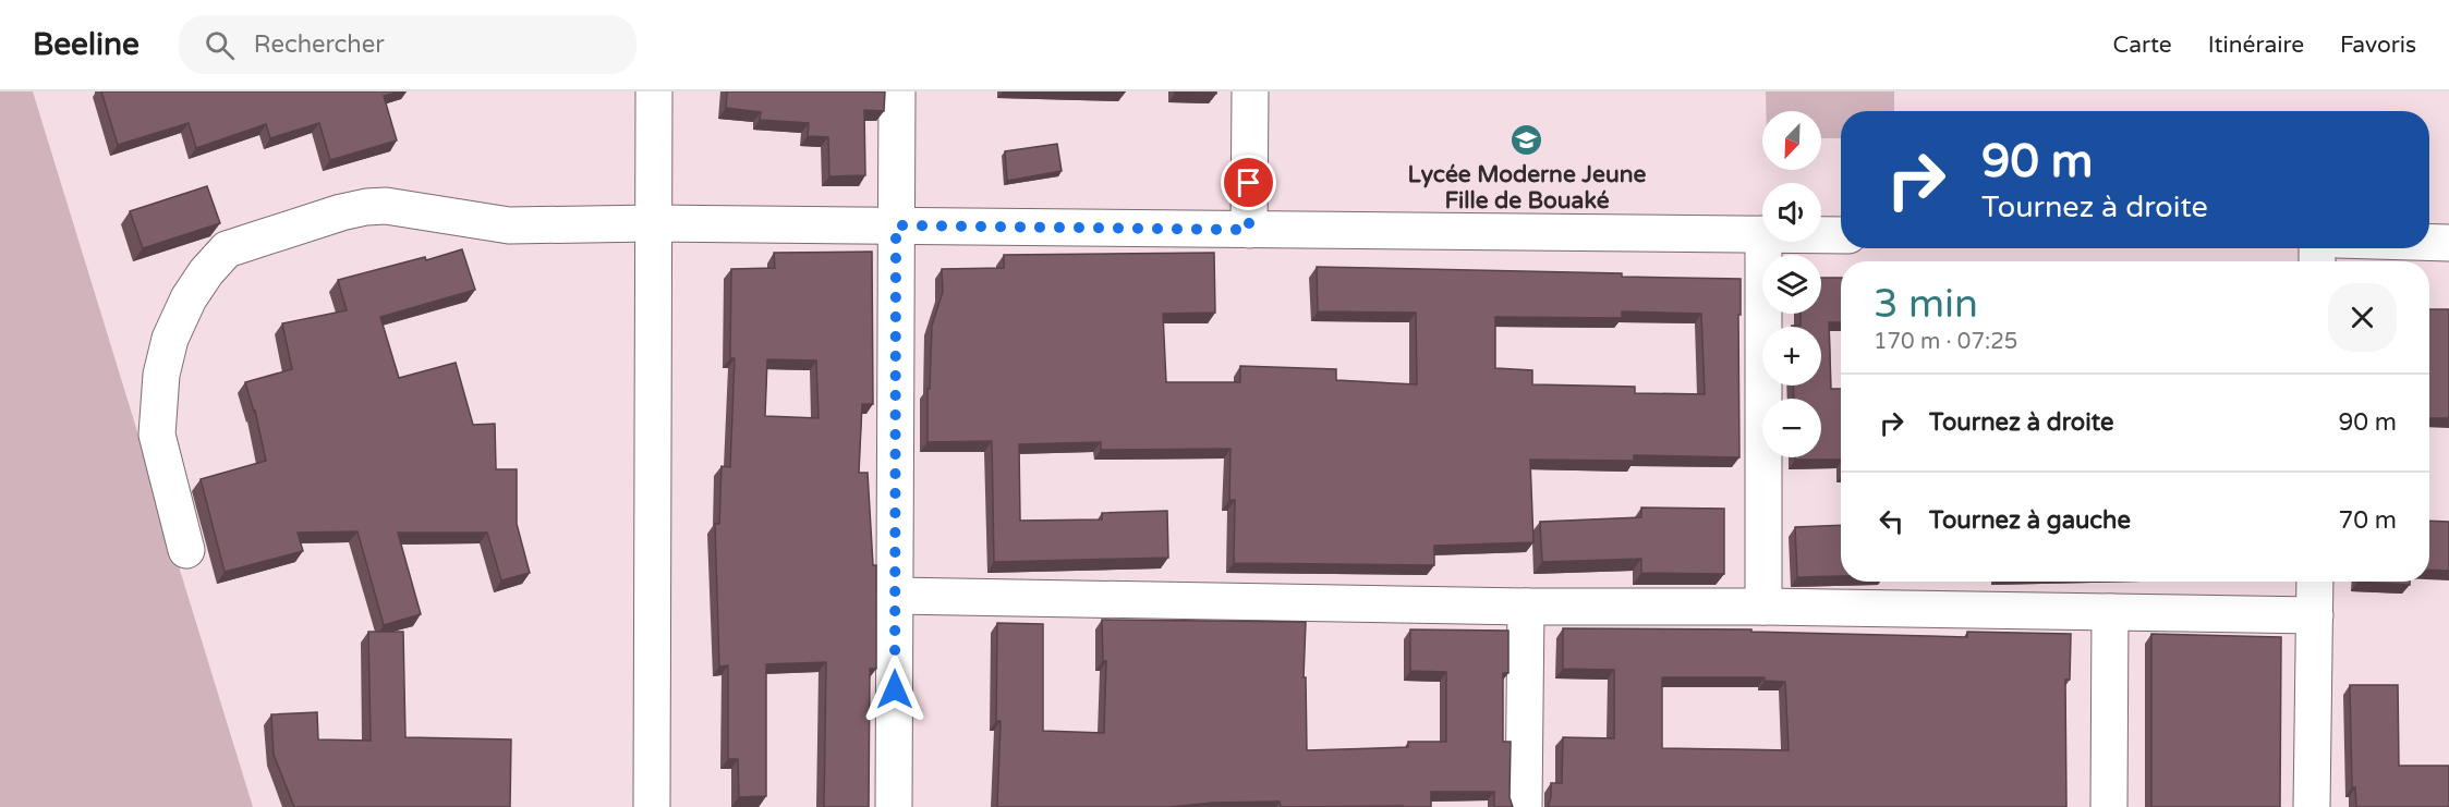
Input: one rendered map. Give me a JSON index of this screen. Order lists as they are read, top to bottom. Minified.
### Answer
{"places":{"school or university":["Lycée Moderne Jeune Fille de Bouaké"]},"north":"bottom left","page":{"header":"Beeline","search":"Rechercher","nav":["Carte","Itinéraire","Favoris"],"map_buttons":["+","−"],"turn":["90 m","Tournez à droite"],"heading":["3 min","170 m · 07:25"],"list":[{"name":"Tournez à droite","value":"90 m"},{"name":"Tournez à gauche","value":"70 m"}]}}
